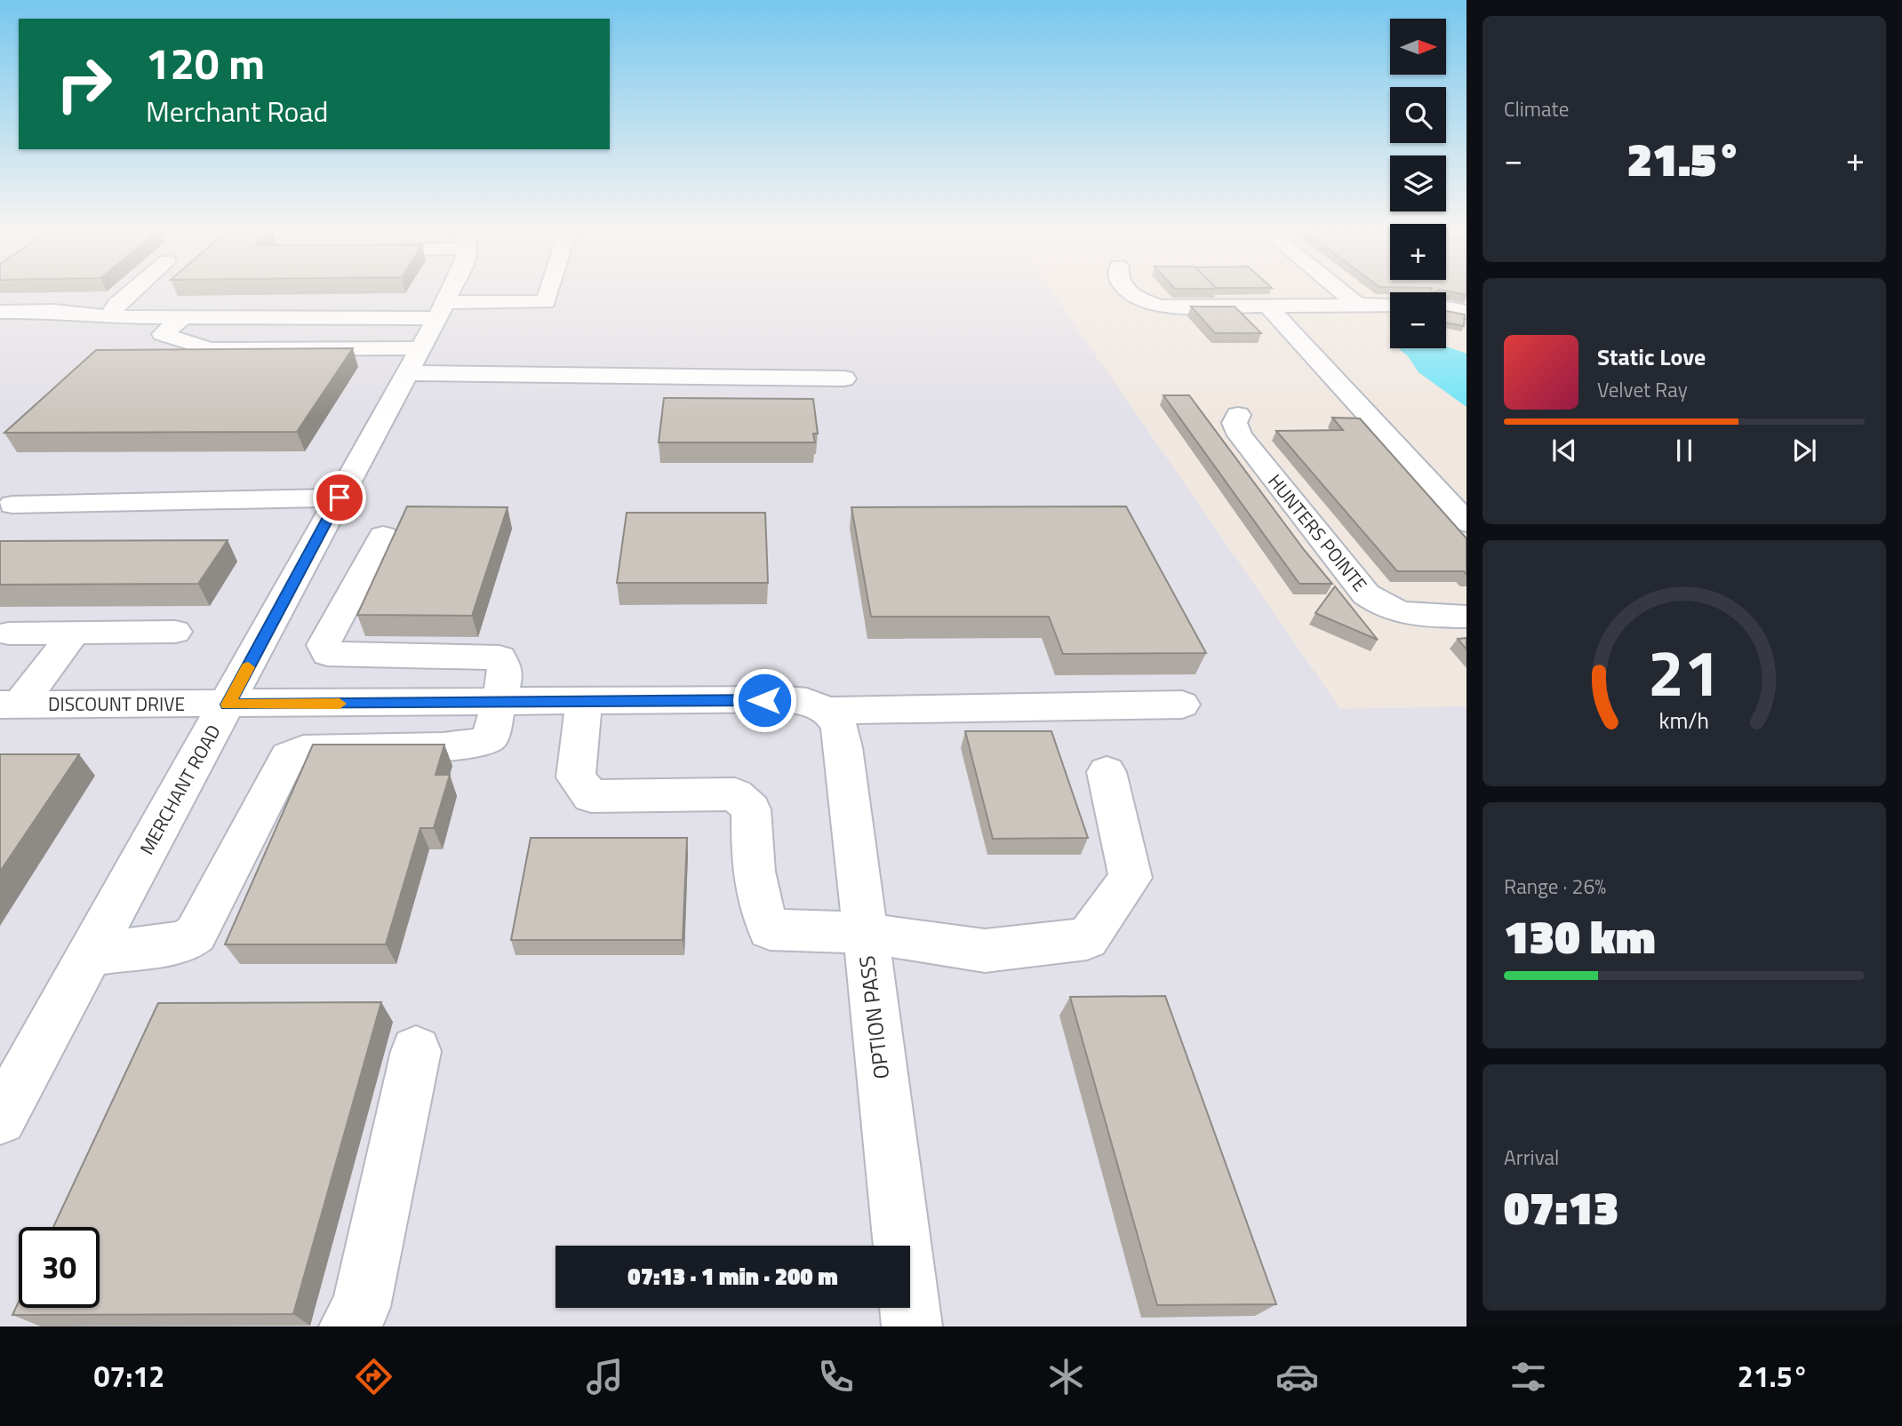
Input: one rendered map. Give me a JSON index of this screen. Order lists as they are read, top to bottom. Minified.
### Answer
{"streets":{"street":["HUNTERS POINTE","DISCOUNT DRIVE","MERCHANT ROAD","OPTION PASS"]},"crossings":[["DISCOUNT DRIVE","MERCHANT ROAD"],["DISCOUNT DRIVE","OPTION PASS"]],"north":"right","page":{"tile":["Climate",["Range · 26%","130 km"],["Arrival","07:13"]],"map_buttons":["+","−"],"turn":["120 m","Merchant Road"],"heat":["−","21.5°","+"],"song":["Static Love","Velvet Ray"],"limit":"30","trip":"07:13 · 1 min · 200 m","tabs":["07:12","21.5°"],"gauge":["21","km/h"]}}
